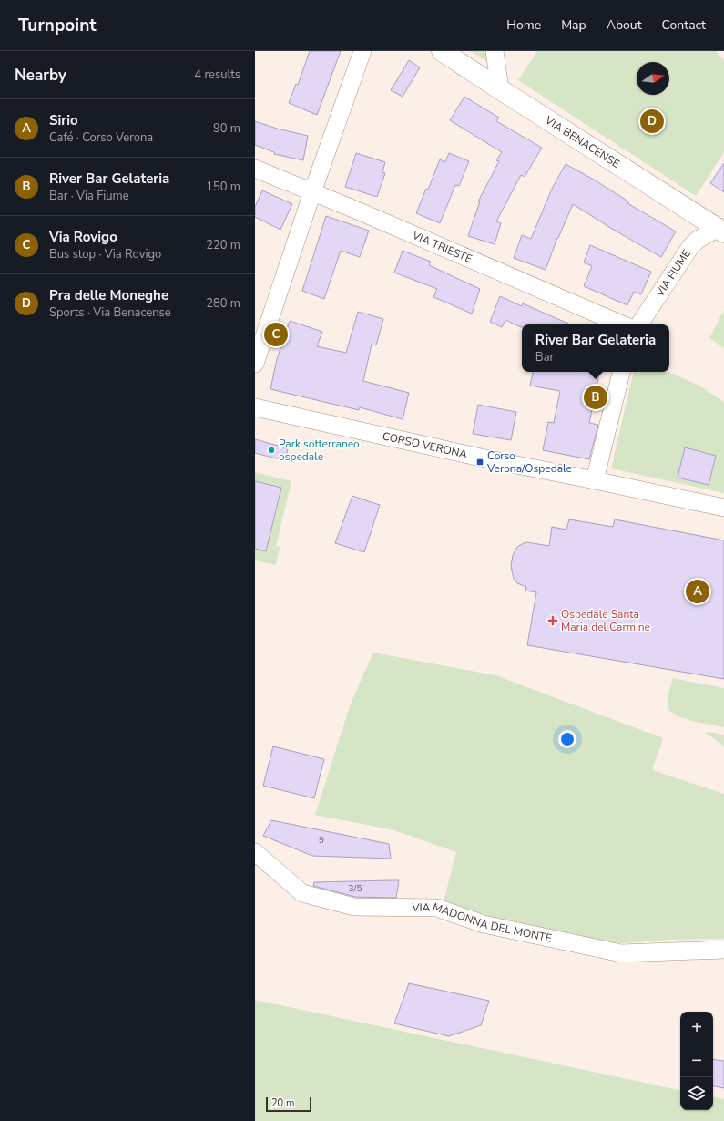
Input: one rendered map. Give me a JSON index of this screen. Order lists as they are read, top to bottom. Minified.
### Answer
{"streets":{"main road":["VIA BENACENSE"],"street":["VIA TRIESTE","VIA FIUME","CORSO VERONA","VIA MADONNA DEL MONTE"]},"crossings":[["VIA BENACENSE","VIA FIUME"]],"places":{"other":["Park sotterraneo ospedale"],"transit":["Corso Verona/Ospedale"],"health":["Ospedale Santa Maria del Carmine"]},"house_numbers":["9","3/5"],"scale_bar":"20 m","north":"right","page":{"header":"Turnpoint","nav":["Home","Map","About","Contact"],"heading":["Nearby","4 results"],"list":[{"mark":"A","name":"Sirio","note":"Café · Corso Verona","value":"90 m"},{"mark":"B","name":"River Bar Gelateria","note":"Bar · Via Fiume","value":"150 m"},{"mark":"C","name":"Via Rovigo","note":"Bus stop · Via Rovigo","value":"220 m"},{"mark":"D","name":"Pra delle Moneghe","note":"Sports · Via Benacense","value":"280 m"}],"pins":["D","C","B","A"],"popup":["River Bar Gelateria","Bar"],"map_buttons":["+","−"],"scale":"20 m"}}
